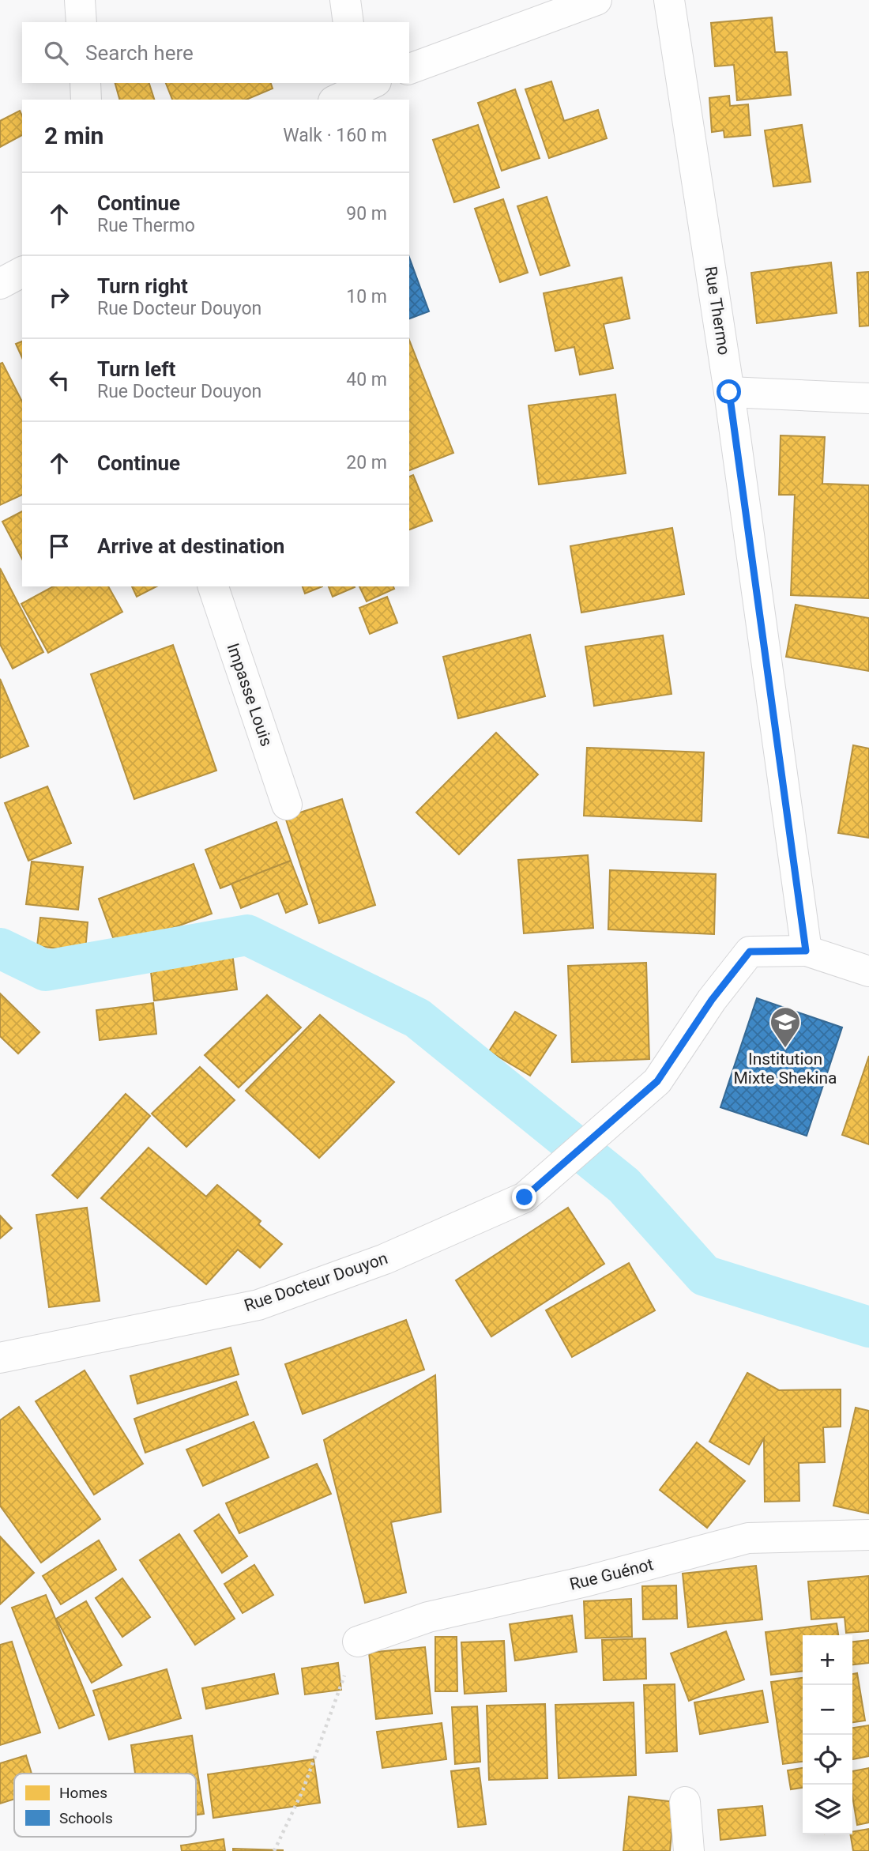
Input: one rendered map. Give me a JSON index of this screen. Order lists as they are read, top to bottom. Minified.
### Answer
{"streets":{"street":["Rue Thermo","Impasse Louis","Rue Docteur Douyon","Rue Guénot"]},"crossings":[["Rue Thermo","Rue Docteur Douyon"]],"places":{"school or university":["Institution Mixte Shekina"]},"legend":["Homes","Schools"],"page":{"search":"Search here","heading":["2 min","Walk · 160 m"],"list":[["Continue","Rue Thermo","90 m"],["Turn right","Rue Docteur Douyon","10 m"],["Turn left","Rue Docteur Douyon","40 m"],["Continue","20 m"],"Arrive at destination"],"map_buttons":["+","−"]}}
